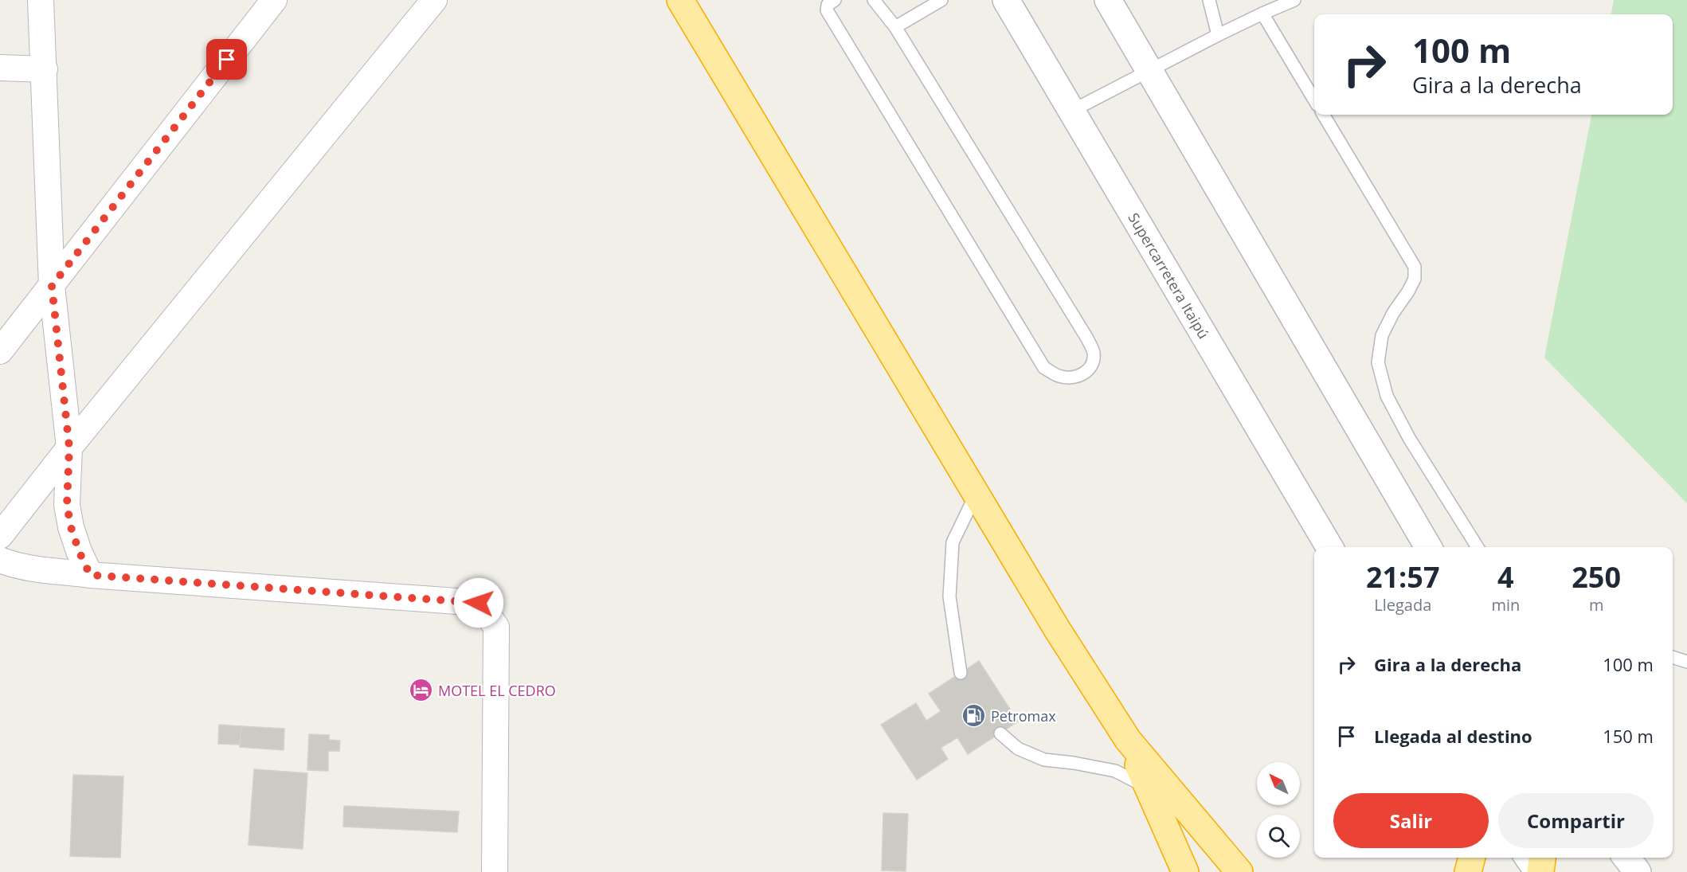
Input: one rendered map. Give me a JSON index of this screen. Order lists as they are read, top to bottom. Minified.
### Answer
{"streets":{"street":["Supercarretera Itaipú"]},"places":{"hotel":["MOTEL EL CEDRO"],"fuel station":["Petromax"]},"north":"top left","page":{"turn":["100 m","Gira a la derecha"],"eta":["21:57","Llegada","4","min","250","m"],"list":[{"name":"Gira a la derecha","value":"100 m"},{"name":"Llegada al destino","value":"150 m"}],"buttons":["Salir","Compartir"]}}
